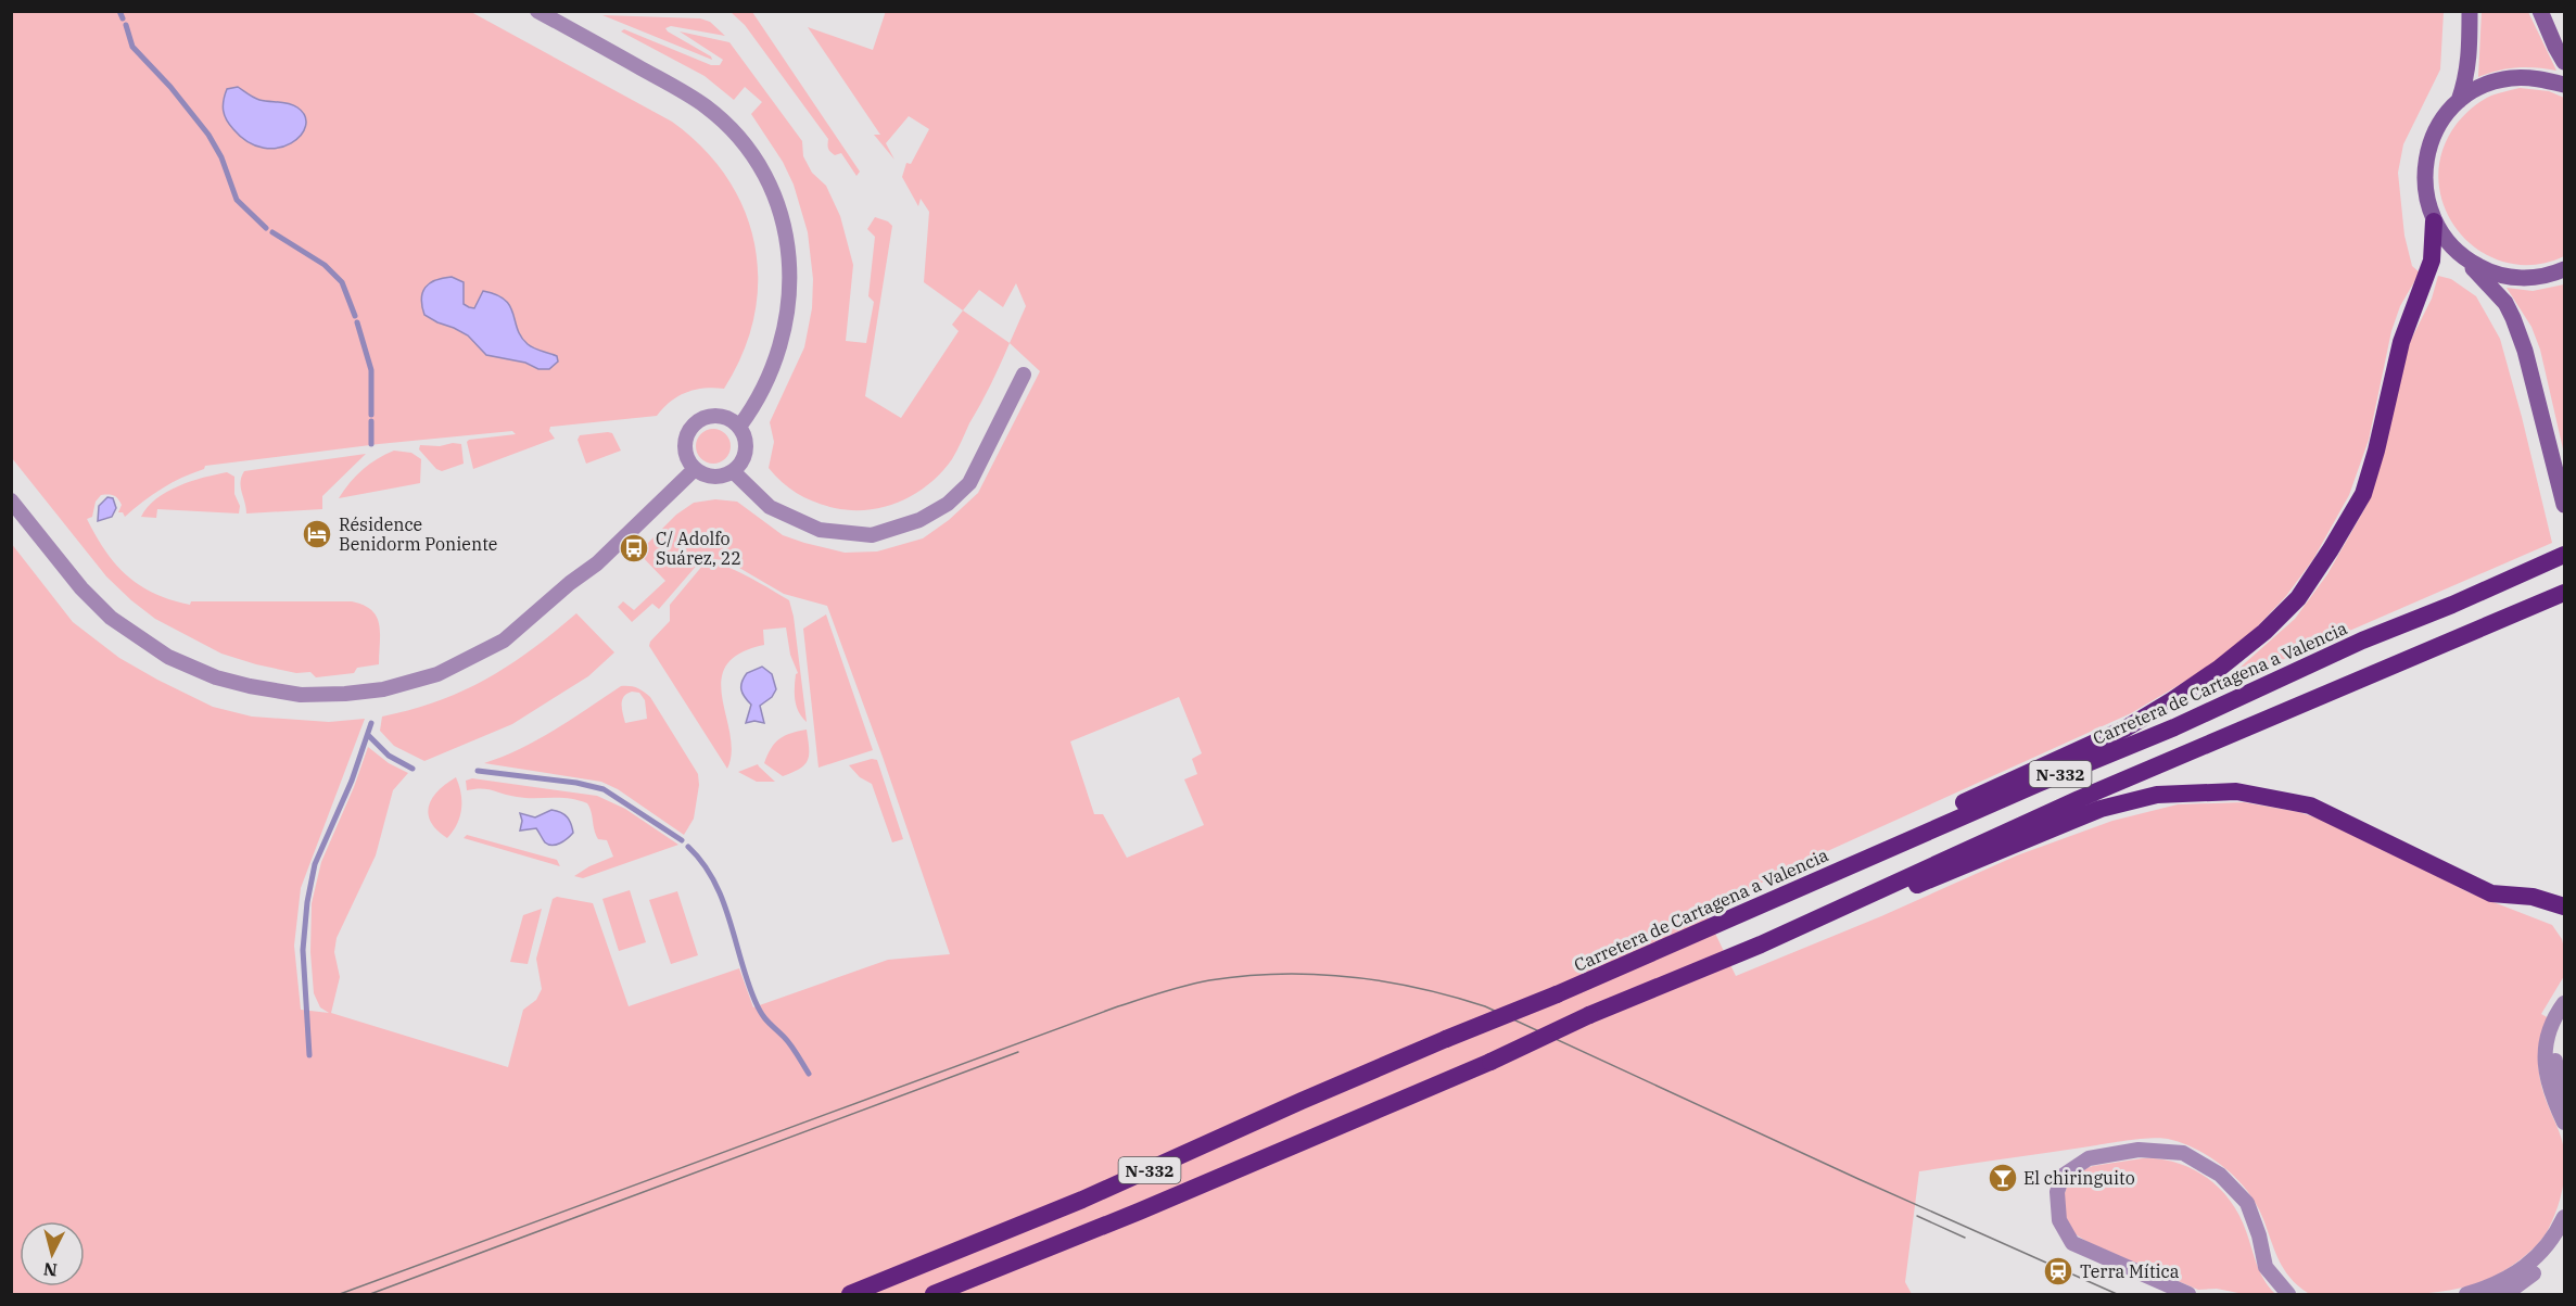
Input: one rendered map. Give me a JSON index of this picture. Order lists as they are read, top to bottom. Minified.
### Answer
{"streets":{"highway":["Carretera de Cartagena a Valencia","N-332"]},"places":{"hotel":["Résidence Benidorm Poniente"],"bus stop":["C/ Adolfo Suárez, 22"],"bar":["El chiringuito"],"station":["Terra Mítica"]},"north":"bottom"}
